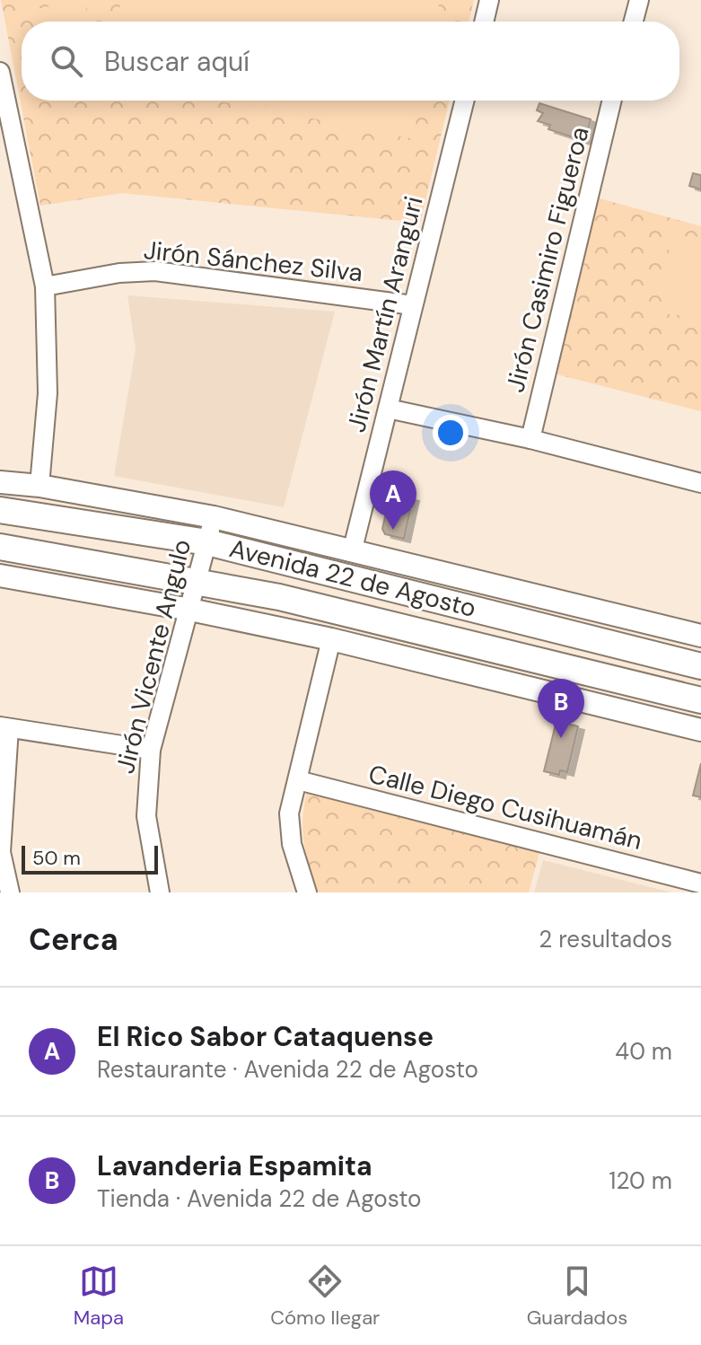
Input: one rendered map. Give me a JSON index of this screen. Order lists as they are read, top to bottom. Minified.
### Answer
{"streets":{"main road":["Avenida 22 de Agosto"],"street":["Jirón Casimiro Figueroa","Jirón Sánchez Silva","Jirón Martín Aranguri","Jirón Vicente Angulo","Calle Diego Cusihuamán"]},"crossings":[["Jirón Sánchez Silva","Jirón Martín Aranguri"],["Jirón Martín Aranguri","Avenida 22 de Agosto"],["Avenida 22 de Agosto","Jirón Vicente Angulo"]],"scale_bar":"50 m","page":{"search":"Buscar aquí","pins":["A","B"],"scale":"50 m","heading":["Cerca","2 resultados"],"list":[{"mark":"A","name":"El Rico Sabor Cataquense","note":"Restaurante · Avenida 22 de Agosto","value":"40 m"},{"mark":"B","name":"Lavanderia Espamita","note":"Tienda · Avenida 22 de Agosto","value":"120 m"}],"nav":["Mapa","Cómo llegar","Guardados"]}}
